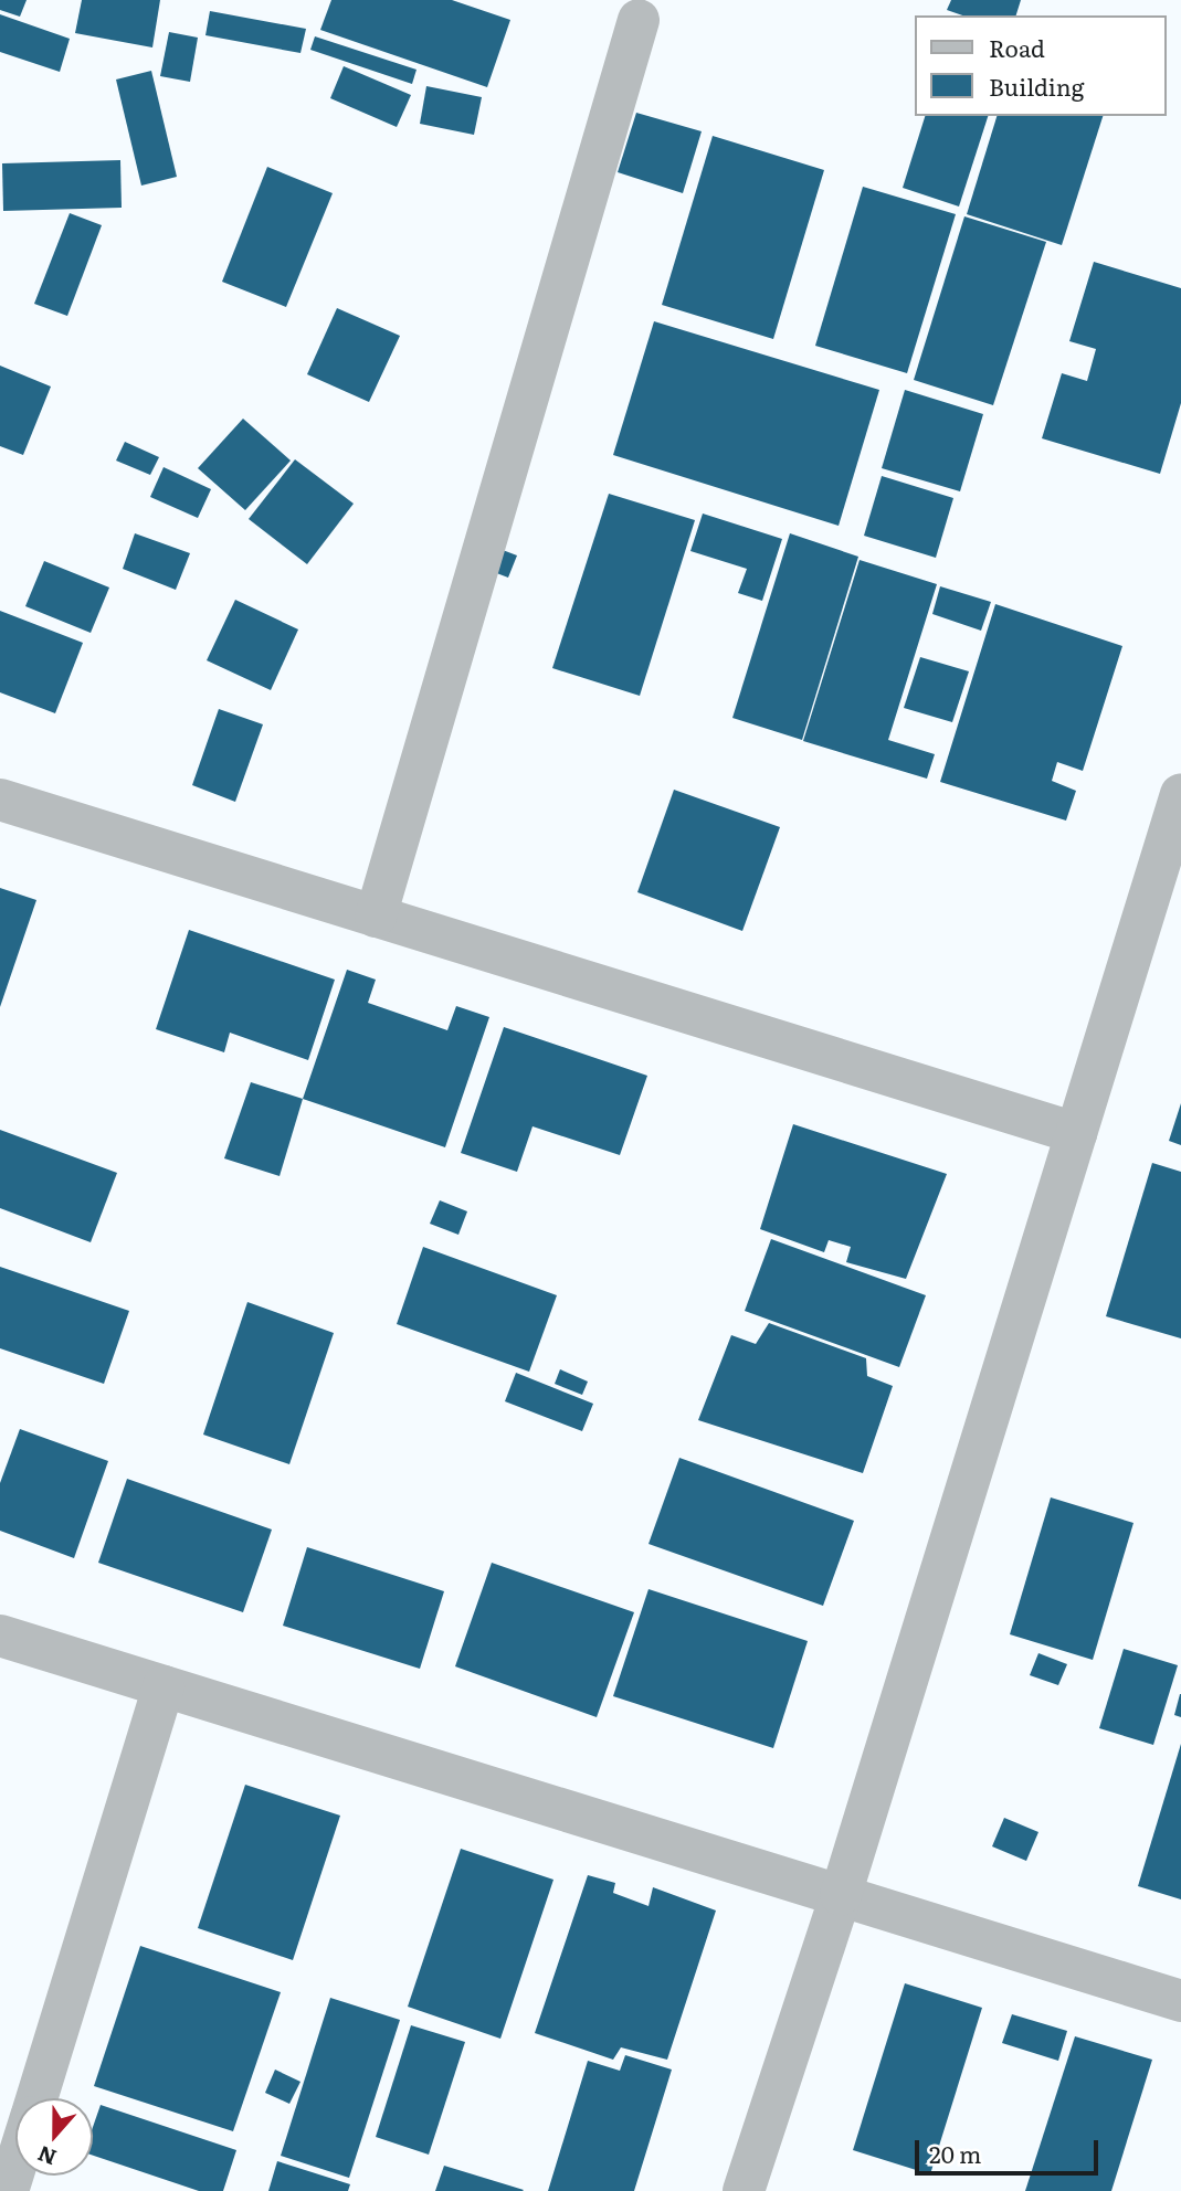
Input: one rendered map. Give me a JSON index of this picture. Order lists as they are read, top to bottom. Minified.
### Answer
{"legend":["Road","Building"],"scale_bar":"20 m","north":"bottom"}
